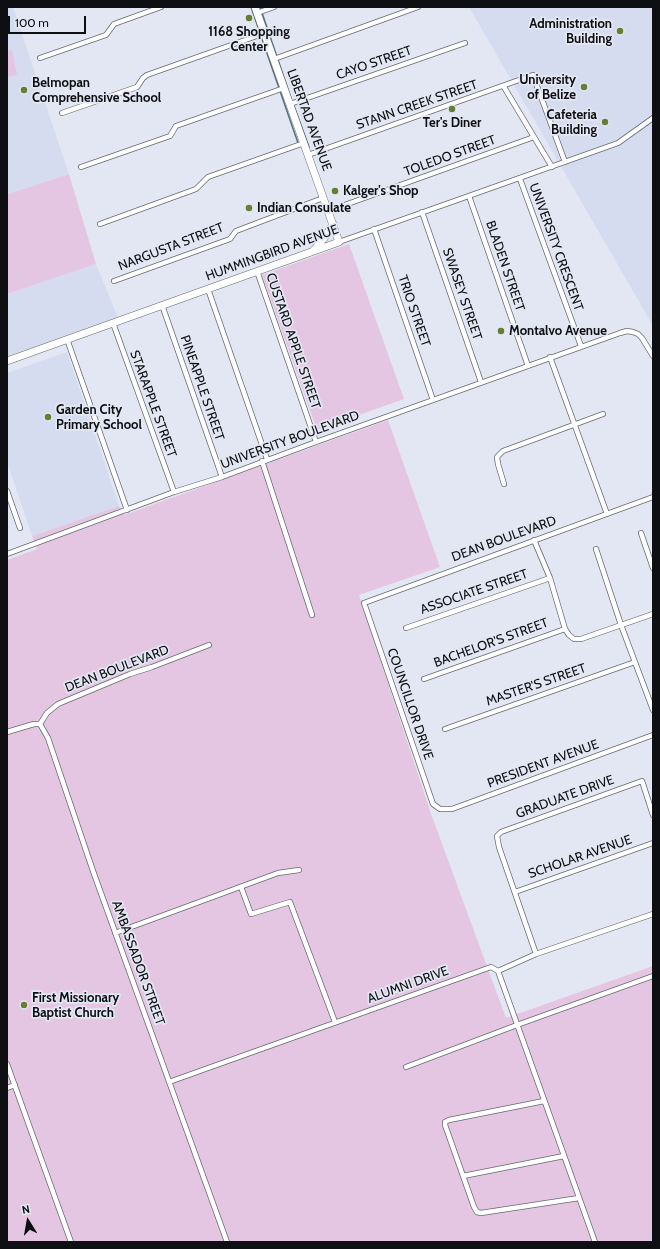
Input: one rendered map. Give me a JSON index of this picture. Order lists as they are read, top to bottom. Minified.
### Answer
{"streets":{"street":["CAYO STREET","STANN CREEK STREET","LIBERTAD AVENUE","TOLEDO STREET","NARGUSTA STREET","UNIVERSITY CRESCENT","HUMMINGBIRD AVENUE","BLADEN STREET","SWASEY STREET","TRIO STREET","CUSTARD APPLE STREET","PINEAPPLE STREET","STARAPPLE STREET","UNIVERSITY BOULEVARD","DEAN BOULEVARD","ASSOCIATE STREET","BACHELOR'S STREET","MASTER'S STREET","COUNCILLOR DRIVE","PRESIDENT AVENUE","GRADUATE DRIVE","SCHOLAR AVENUE","AMBASSADOR STREET","ALUMNI DRIVE"]},"crossings":[["CAYO STREET","LIBERTAD AVENUE"],["STANN CREEK STREET","LIBERTAD AVENUE"],["STANN CREEK STREET","HUMMINGBIRD AVENUE"],["LIBERTAD AVENUE","TOLEDO STREET"],["LIBERTAD AVENUE","NARGUSTA STREET"],["LIBERTAD AVENUE","HUMMINGBIRD AVENUE"],["UNIVERSITY CRESCENT","HUMMINGBIRD AVENUE"],["UNIVERSITY CRESCENT","UNIVERSITY BOULEVARD"],["HUMMINGBIRD AVENUE","BLADEN STREET"],["HUMMINGBIRD AVENUE","SWASEY STREET"],["HUMMINGBIRD AVENUE","TRIO STREET"],["HUMMINGBIRD AVENUE","CUSTARD APPLE STREET"],["HUMMINGBIRD AVENUE","PINEAPPLE STREET"],["HUMMINGBIRD AVENUE","STARAPPLE STREET"],["BLADEN STREET","UNIVERSITY BOULEVARD"],["SWASEY STREET","UNIVERSITY BOULEVARD"],["TRIO STREET","UNIVERSITY BOULEVARD"],["CUSTARD APPLE STREET","UNIVERSITY BOULEVARD"],["PINEAPPLE STREET","UNIVERSITY BOULEVARD"],["STARAPPLE STREET","UNIVERSITY BOULEVARD"],["DEAN BOULEVARD","COUNCILLOR DRIVE"],["DEAN BOULEVARD","AMBASSADOR STREET"],["COUNCILLOR DRIVE","PRESIDENT AVENUE"],["GRADUATE DRIVE","SCHOLAR AVENUE"],["AMBASSADOR STREET","ALUMNI DRIVE"]],"places":["1168 Shopping Center","Administration Building","University of Belize","Belmopan Comprehensive School","Ter's Diner","Cafeteria Building","Kalger's Shop","Indian Consulate","Montalvo Avenue","Garden City Primary School","First Missionary Baptist Church"],"scale_bar":"100 m","north":"top"}
